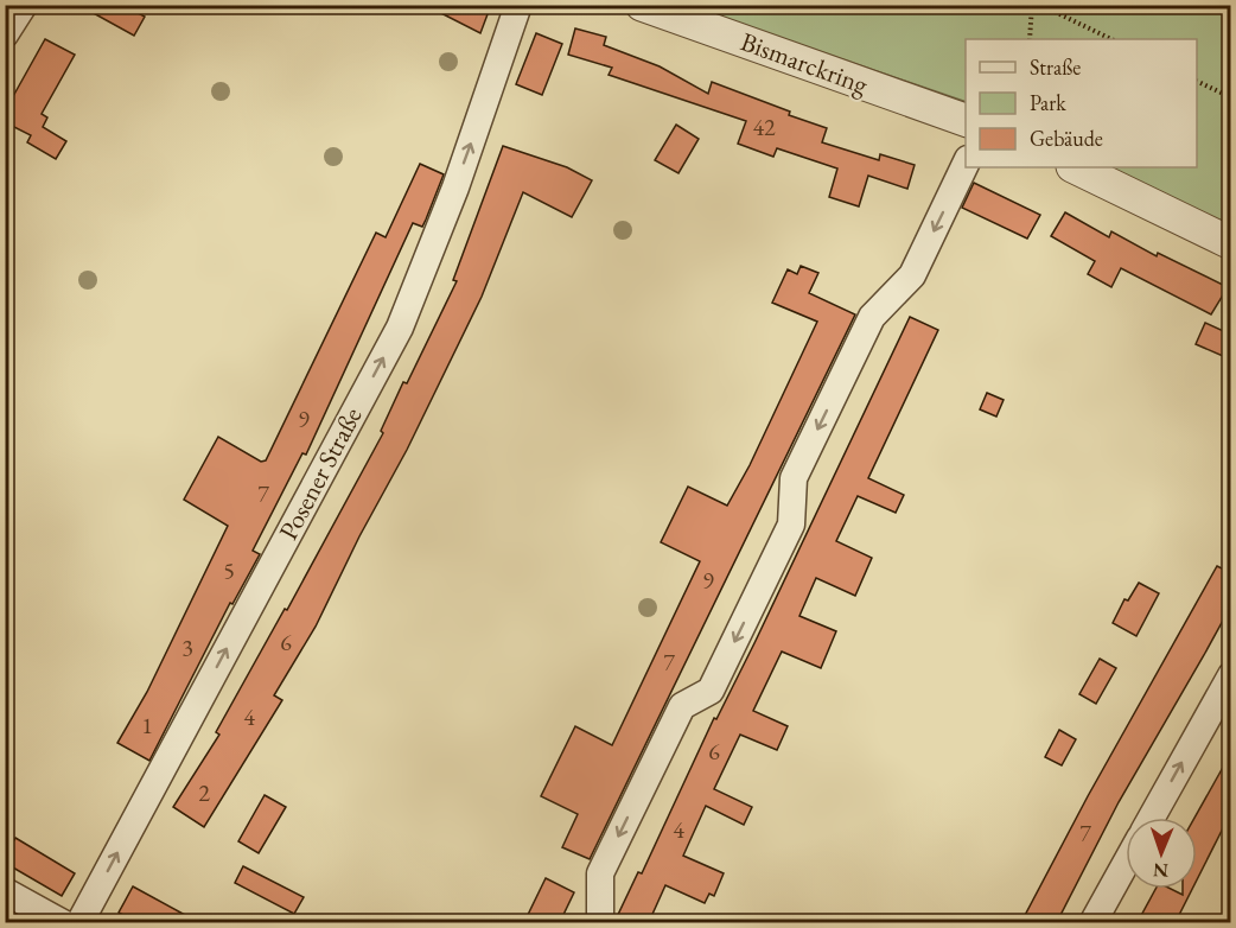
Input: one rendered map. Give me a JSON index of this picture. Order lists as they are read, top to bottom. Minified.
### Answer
{"streets":{"street":["Bismarckring","Posener Straße"]},"one_way":["Posener Straße"],"house_numbers":["42","9","7","5","9","6","3","7","4","1","6","2","4","7"],"legend":["Straße","Park","Gebäude"],"north":"bottom"}
